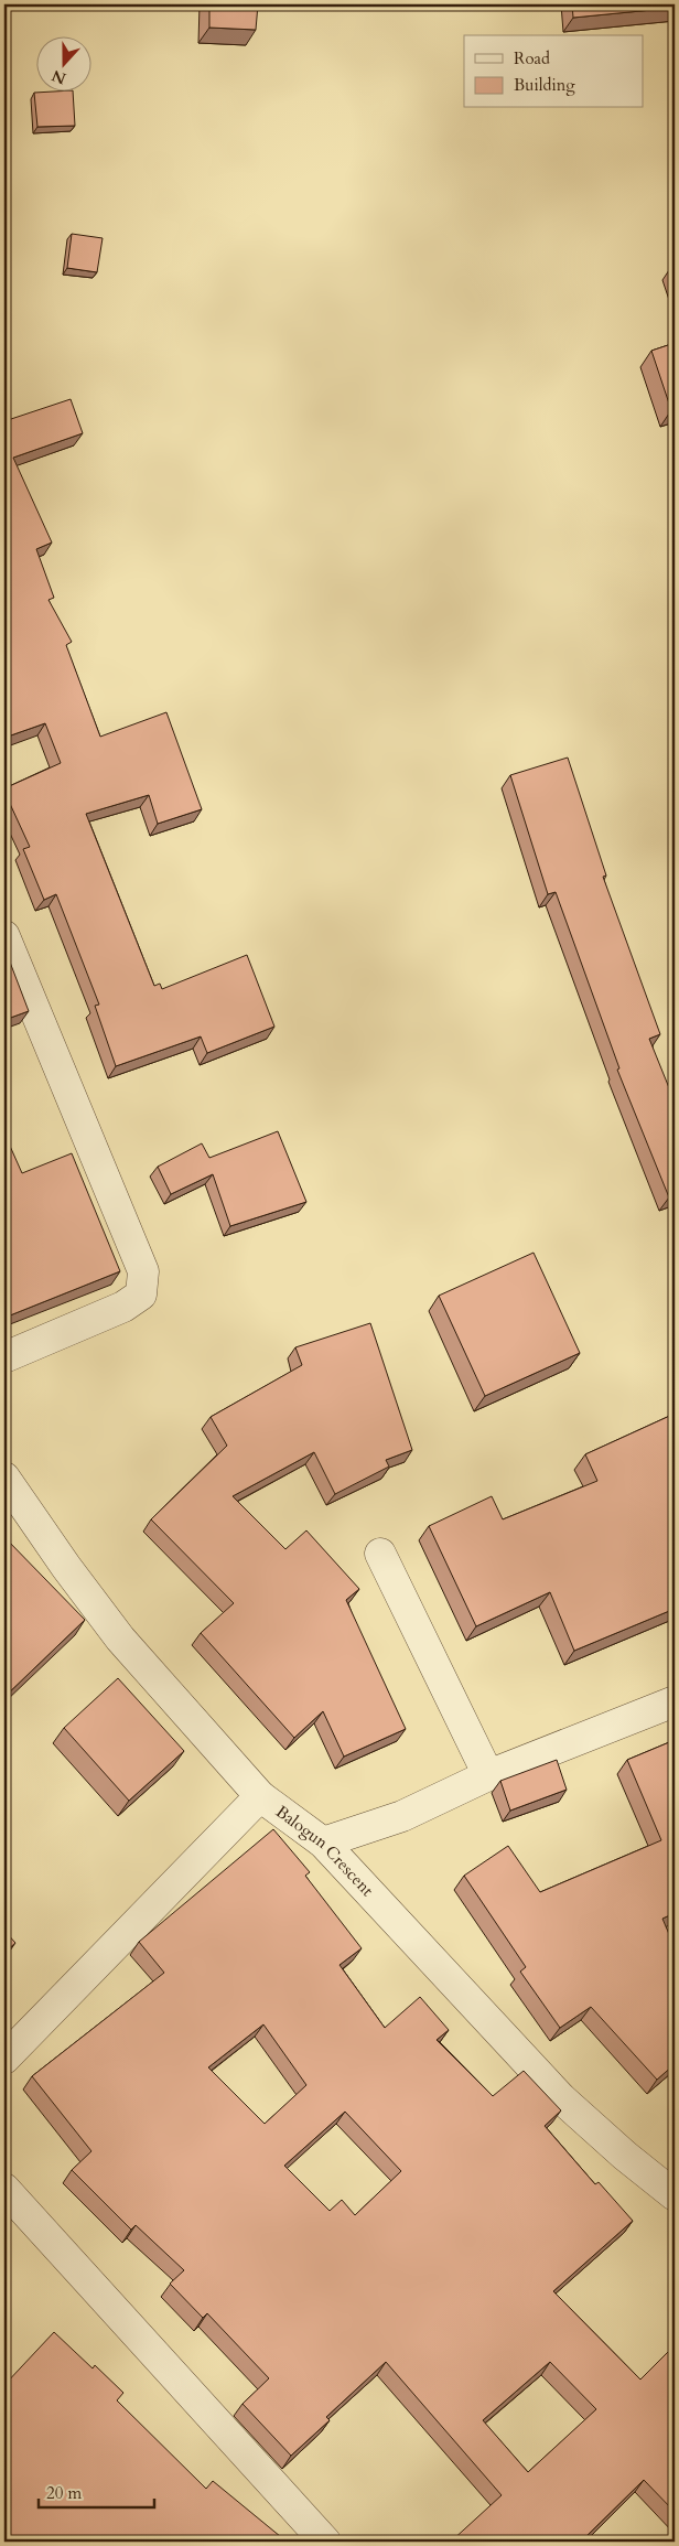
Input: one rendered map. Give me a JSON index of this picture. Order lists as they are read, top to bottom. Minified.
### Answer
{"streets":{"street":["Balogun Crescent"]},"legend":["Road","Building"],"scale_bar":"20 m","north":"bottom"}
